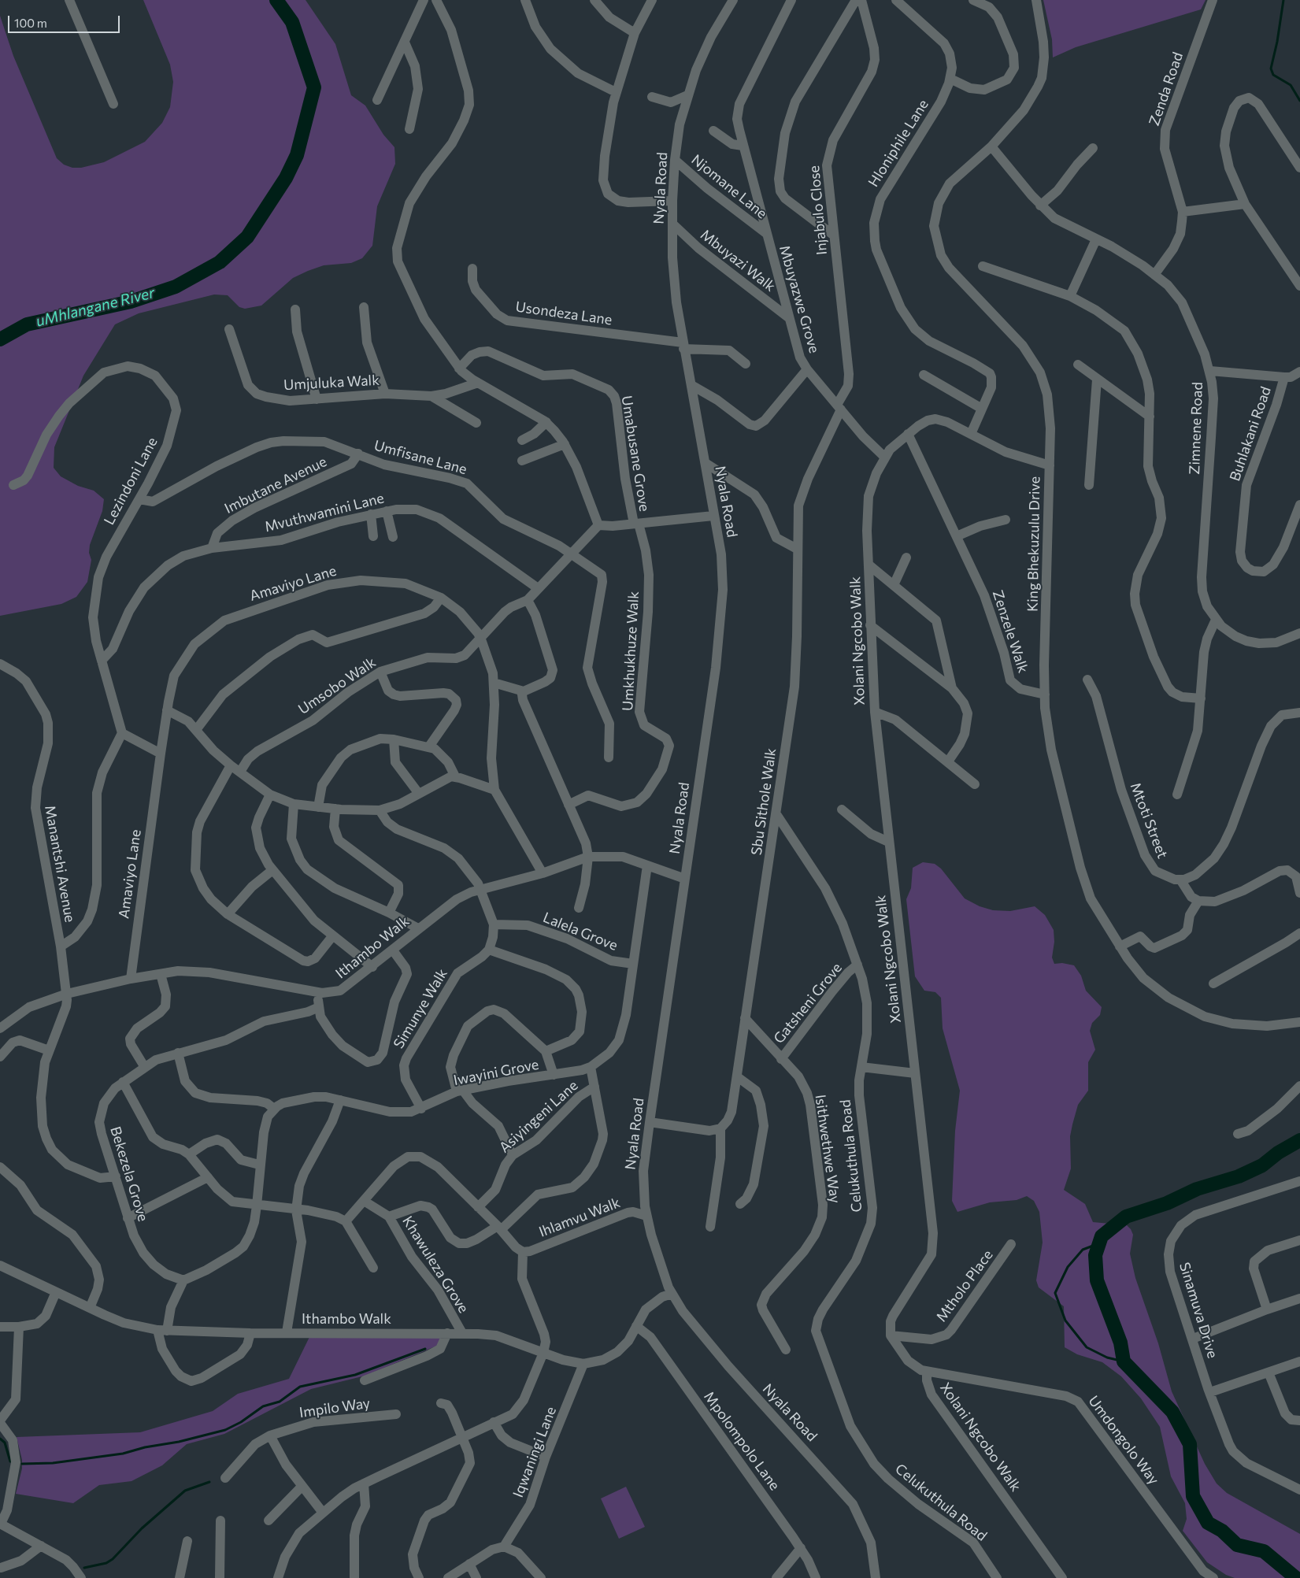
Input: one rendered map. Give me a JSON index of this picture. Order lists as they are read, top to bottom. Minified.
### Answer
{"streets":{"street":["Zenda Road","Hloniphile Lane","Njomane Lane","Nyala Road","Injabulo Close","Mbuyazi Walk","Mbuyazwe Grove","Usondeza Lane","Umjuluka Walk","Zimnene Road","Buhlakani Road","Umabusane Grove","Umfisane Lane","Lezindoni Lane","Imbutane Avenue","Mvuthwamini Lane","King Bhekuzulu Drive","Amaviyo Lane","Zenzele Walk","Xolani Ngcobo Walk","Umkhukhuze Walk","Umsobo Walk","Sbu Sithole Walk","Mtoti Street","Manantshi Avenue","Lalela Grove","Ithambo Walk","Gatsheni Grove","Simunye Walk","Iwayini Grove","Asiyingeni Lane","Isithwethwe Way","Celukuthula Road","Bekezela Grove","Ihlamvu Walk","Khawuleza Grove","Mtholo Place","Sinamuva Drive","Impilo Way","Umdongolo Way","Mpolompolo Lane","Iqwaningi Lane"]},"crossings":[["Zenda Road","Zimnene Road"],["Hloniphile Lane","Xolani Ngcobo Walk"],["Njomane Lane","Nyala Road"],["Njomane Lane","Mbuyazwe Grove"],["Nyala Road","Mbuyazi Walk"],["Nyala Road","Usondeza Lane"],["Nyala Road","Ithambo Walk"],["Nyala Road","Ihlamvu Walk"],["Injabulo Close","Mbuyazwe Grove"],["Injabulo Close","Sbu Sithole Walk"],["Mbuyazi Walk","Mbuyazwe Grove"],["Mbuyazwe Grove","Xolani Ngcobo Walk"],["Mbuyazwe Grove","Sbu Sithole Walk"],["Zimnene Road","King Bhekuzulu Drive"],["Umabusane Grove","Umkhukhuze Walk"],["Umfisane Lane","Lezindoni Lane"],["Umfisane Lane","Imbutane Avenue"],["Lezindoni Lane","Mvuthwamini Lane"],["Imbutane Avenue","Mvuthwamini Lane"],["King Bhekuzulu Drive","Zenzele Walk"],["King Bhekuzulu Drive","Xolani Ngcobo Walk"],["Amaviyo Lane","Umsobo Walk"],["Amaviyo Lane","Ithambo Walk"],["Zenzele Walk","Xolani Ngcobo Walk"],["Xolani Ngcobo Walk","Mtholo Place"],["Xolani Ngcobo Walk","Umdongolo Way"],["Sbu Sithole Walk","Isithwethwe Way"],["Sbu Sithole Walk","Celukuthula Road"],["Manantshi Avenue","Ithambo Walk"],["Manantshi Avenue","Bekezela Grove"],["Lalela Grove","Iwayini Grove"],["Ithambo Walk","Iwayini Grove"],["Ithambo Walk","Khawuleza Grove"],["Ithambo Walk","Mpolompolo Lane"],["Ithambo Walk","Iqwaningi Lane"],["Gatsheni Grove","Isithwethwe Way"],["Gatsheni Grove","Celukuthula Road"],["Simunye Walk","Iwayini Grove"]],"water":["uMhlangane River"],"scale_bar":"100 m"}
